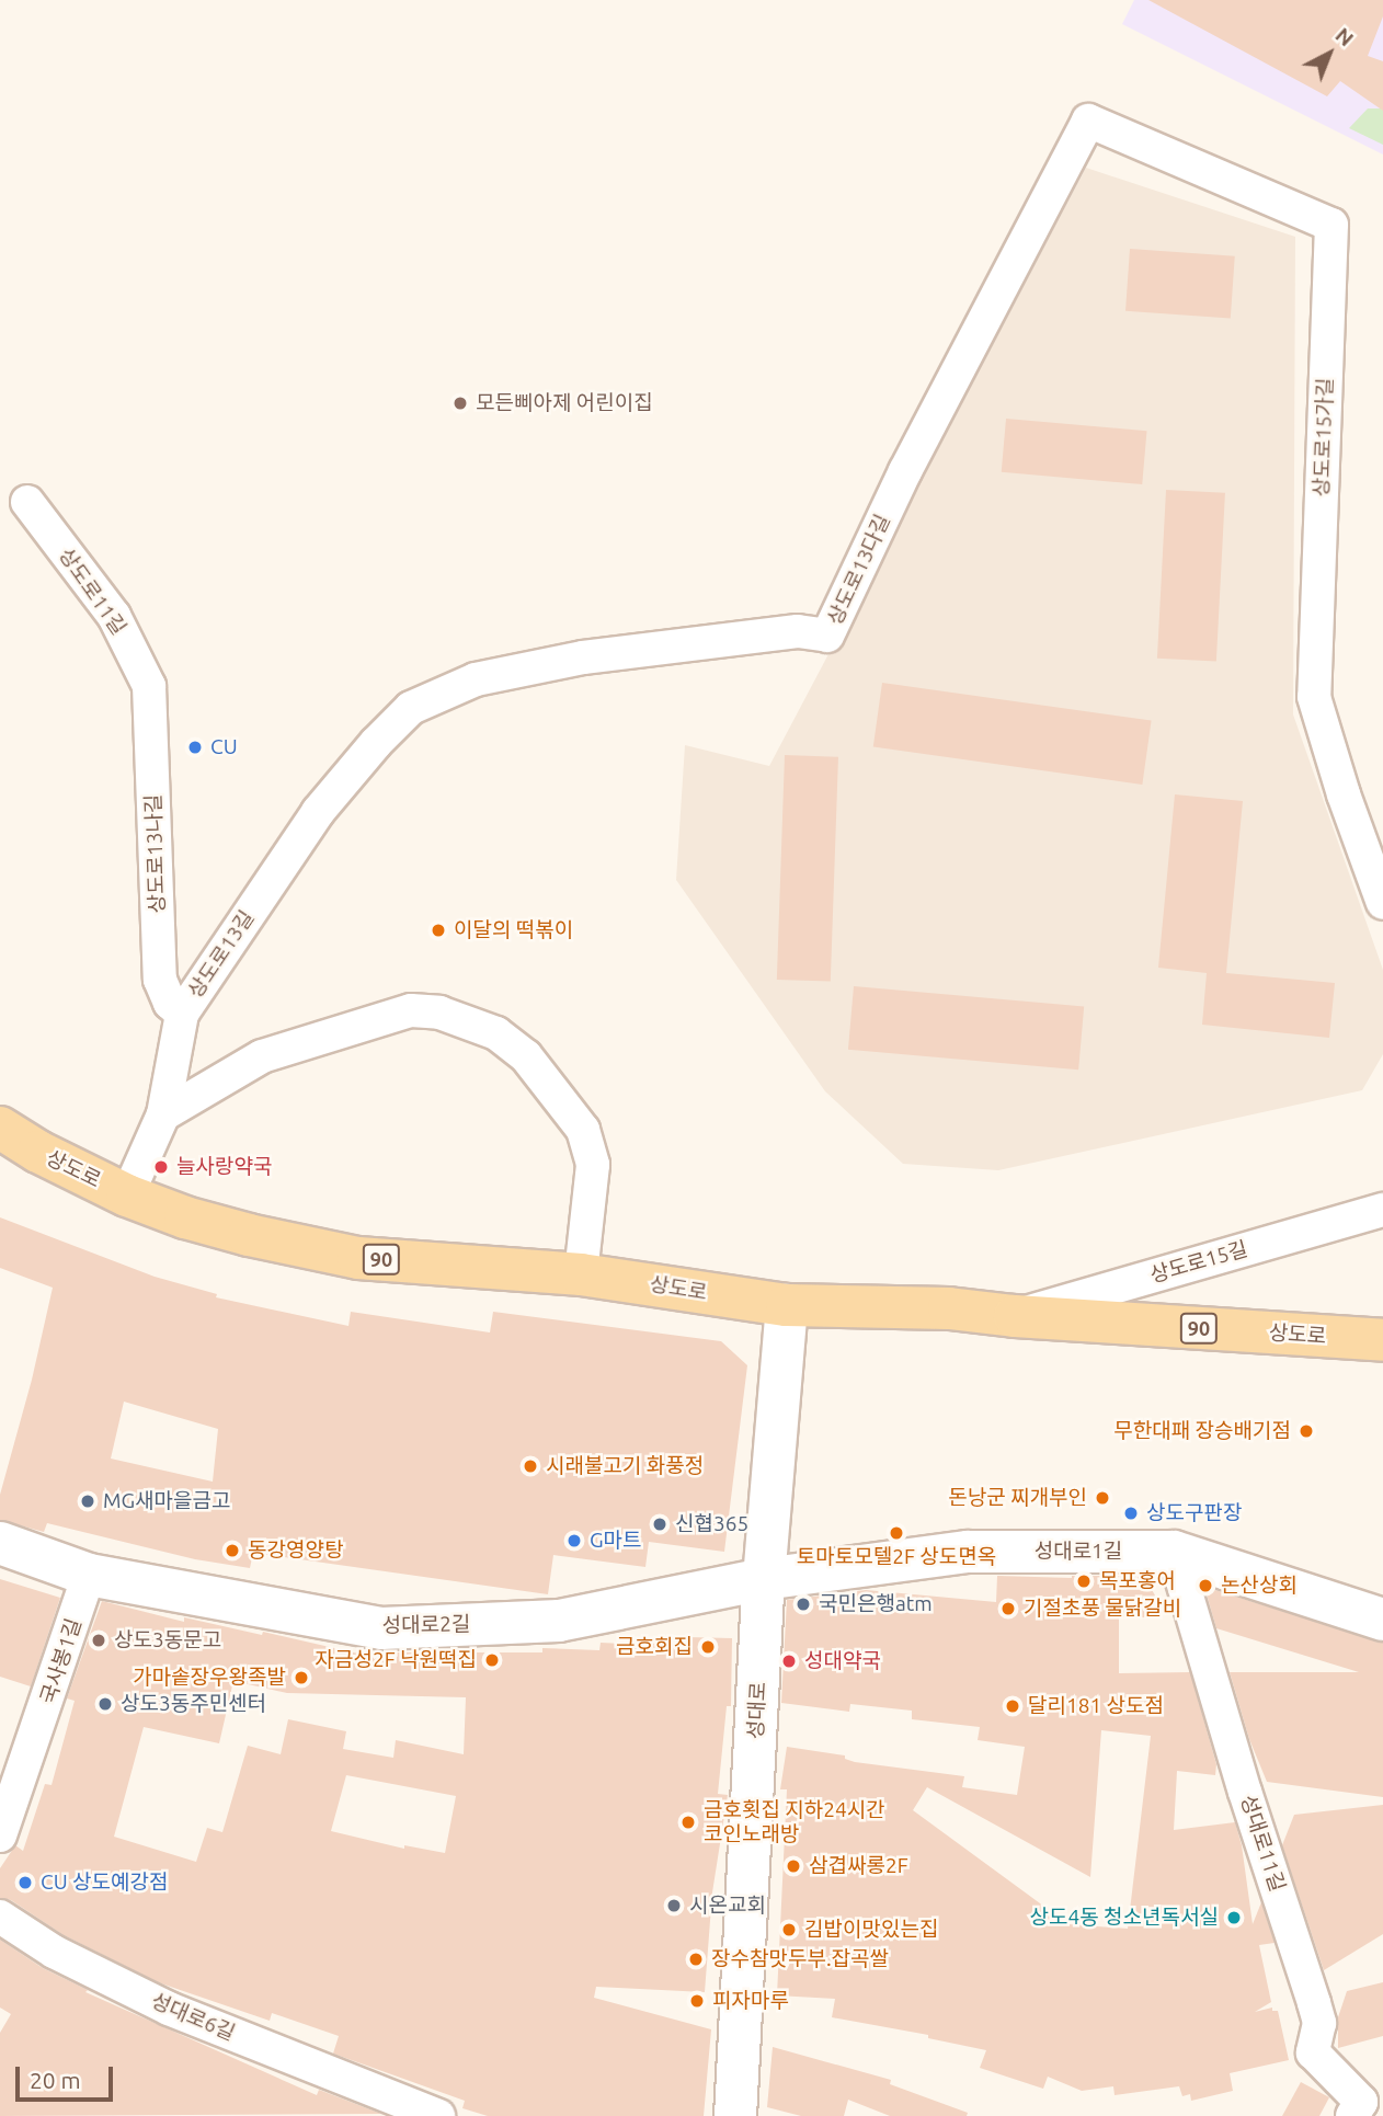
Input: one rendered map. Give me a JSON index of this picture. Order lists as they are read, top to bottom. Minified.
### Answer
{"streets":{"main road":["상도로","90"],"street":["상도로15가길","상도로13다길","상도로11길","상도로13나길","상도로13길","상도로15길","성대로1길","성대로2길","국사봉1길","성대로","성대로11길","성대로6길"]},"crossings":[["상도로15가길","상도로13다길"],["상도로13다길","상도로13길"],["상도로11길","상도로13나길"],["상도로13나길","상도로13길"],["상도로13길","상도로"],["상도로","상도로15길"],["상도로","성대로"],["성대로1길","성대로2길"],["성대로1길","성대로"],["성대로1길","성대로11길"],["성대로2길","국사봉1길"],["성대로2길","성대로"]],"places":["모든삐아제 어린이집","CU","이달의 떡볶이","늘사랑약국","무한대패 장승배기점","시래불고기 화풍정","돈낭군 찌개부인","MG새마을금고","상도구판장","신협365","토마토모텔2F 상도면옥","G마트","동강영양탕","목포홍어","논산상회","국민은행atm","기절초풍 물닭갈비","상도3동문고","금호회집","자금성2F 낙원떡집","성대약국","가마솥장우왕족발","상도3동주민센터","달리181 상도점","금호횟집 지하24시간 코인노래방","삼겹싸롱2F","CU 상도예강점","시온교회","상도4동 청소년독서실","김밥이맛있는집","장수참맛두부.잡곡쌀","피자마루"],"scale_bar":"20 m","north":"top right"}
